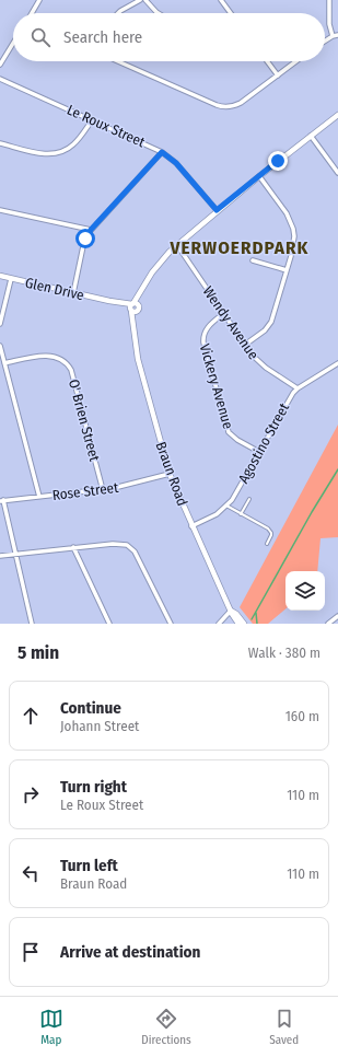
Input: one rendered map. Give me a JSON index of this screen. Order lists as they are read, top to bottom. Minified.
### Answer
{"streets":{"street":["Le Roux Street","Glen Drive","Wendy Avenue","Vickery Avenue","O' Brien Street","Agostino Street","Braun Road","Rose Street"]},"crossings":[["Le Roux Street","Braun Road"],["Glen Drive","Braun Road"],["Wendy Avenue","Vickery Avenue"],["Wendy Avenue","Agostino Street"],["Wendy Avenue","Braun Road"],["Vickery Avenue","Agostino Street"],["O' Brien Street","Rose Street"],["Agostino Street","Braun Road"],["Braun Road","Rose Street"]],"districts":["VERWOERDPARK"],"page":{"search":"Search here","heading":["5 min","Walk · 380 m"],"list":[["Continue","Johann Street","160 m"],["Turn right","Le Roux Street","110 m"],["Turn left","Braun Road","110 m"],"Arrive at destination"],"nav":["Map","Directions","Saved"]}}
